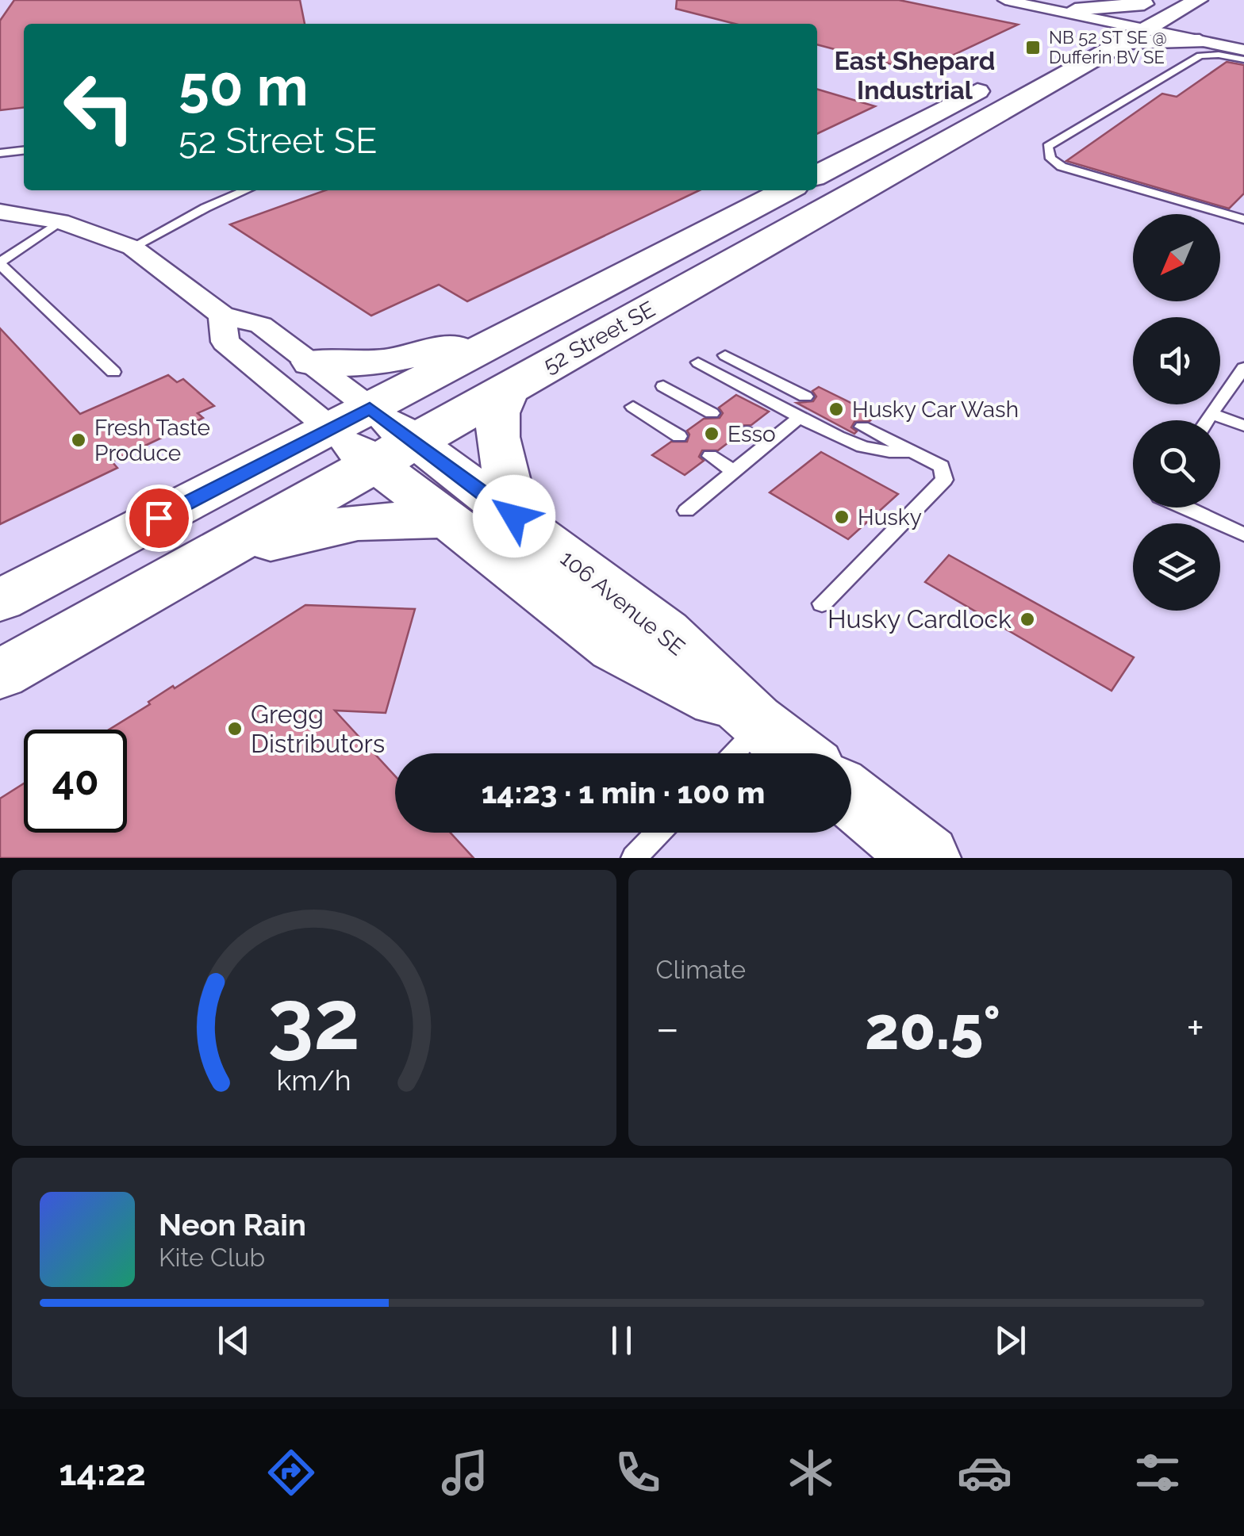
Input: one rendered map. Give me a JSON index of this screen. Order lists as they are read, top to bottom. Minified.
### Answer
{"streets":{"main road":["52 Street SE","106 Avenue SE"]},"crossings":[["52 Street SE","106 Avenue SE"]],"districts":["East Shepard Industrial"],"places":{"transit":["NB 52 ST SE @ Dufferin BV SE"],"other":["Husky Car Wash","Esso","Fresh Taste Produce","Husky","Husky Cardlock","Gregg Distributors"]},"north":"bottom left","page":{"turn":["50 m","52 Street SE"],"limit":"40","trip":"14:23 · 1 min · 100 m","tile":"Climate","heat":["−","20.5°","+"],"song":["Neon Rain","Kite Club"],"tabs":"14:22","gauge":["32","km/h"]}}
